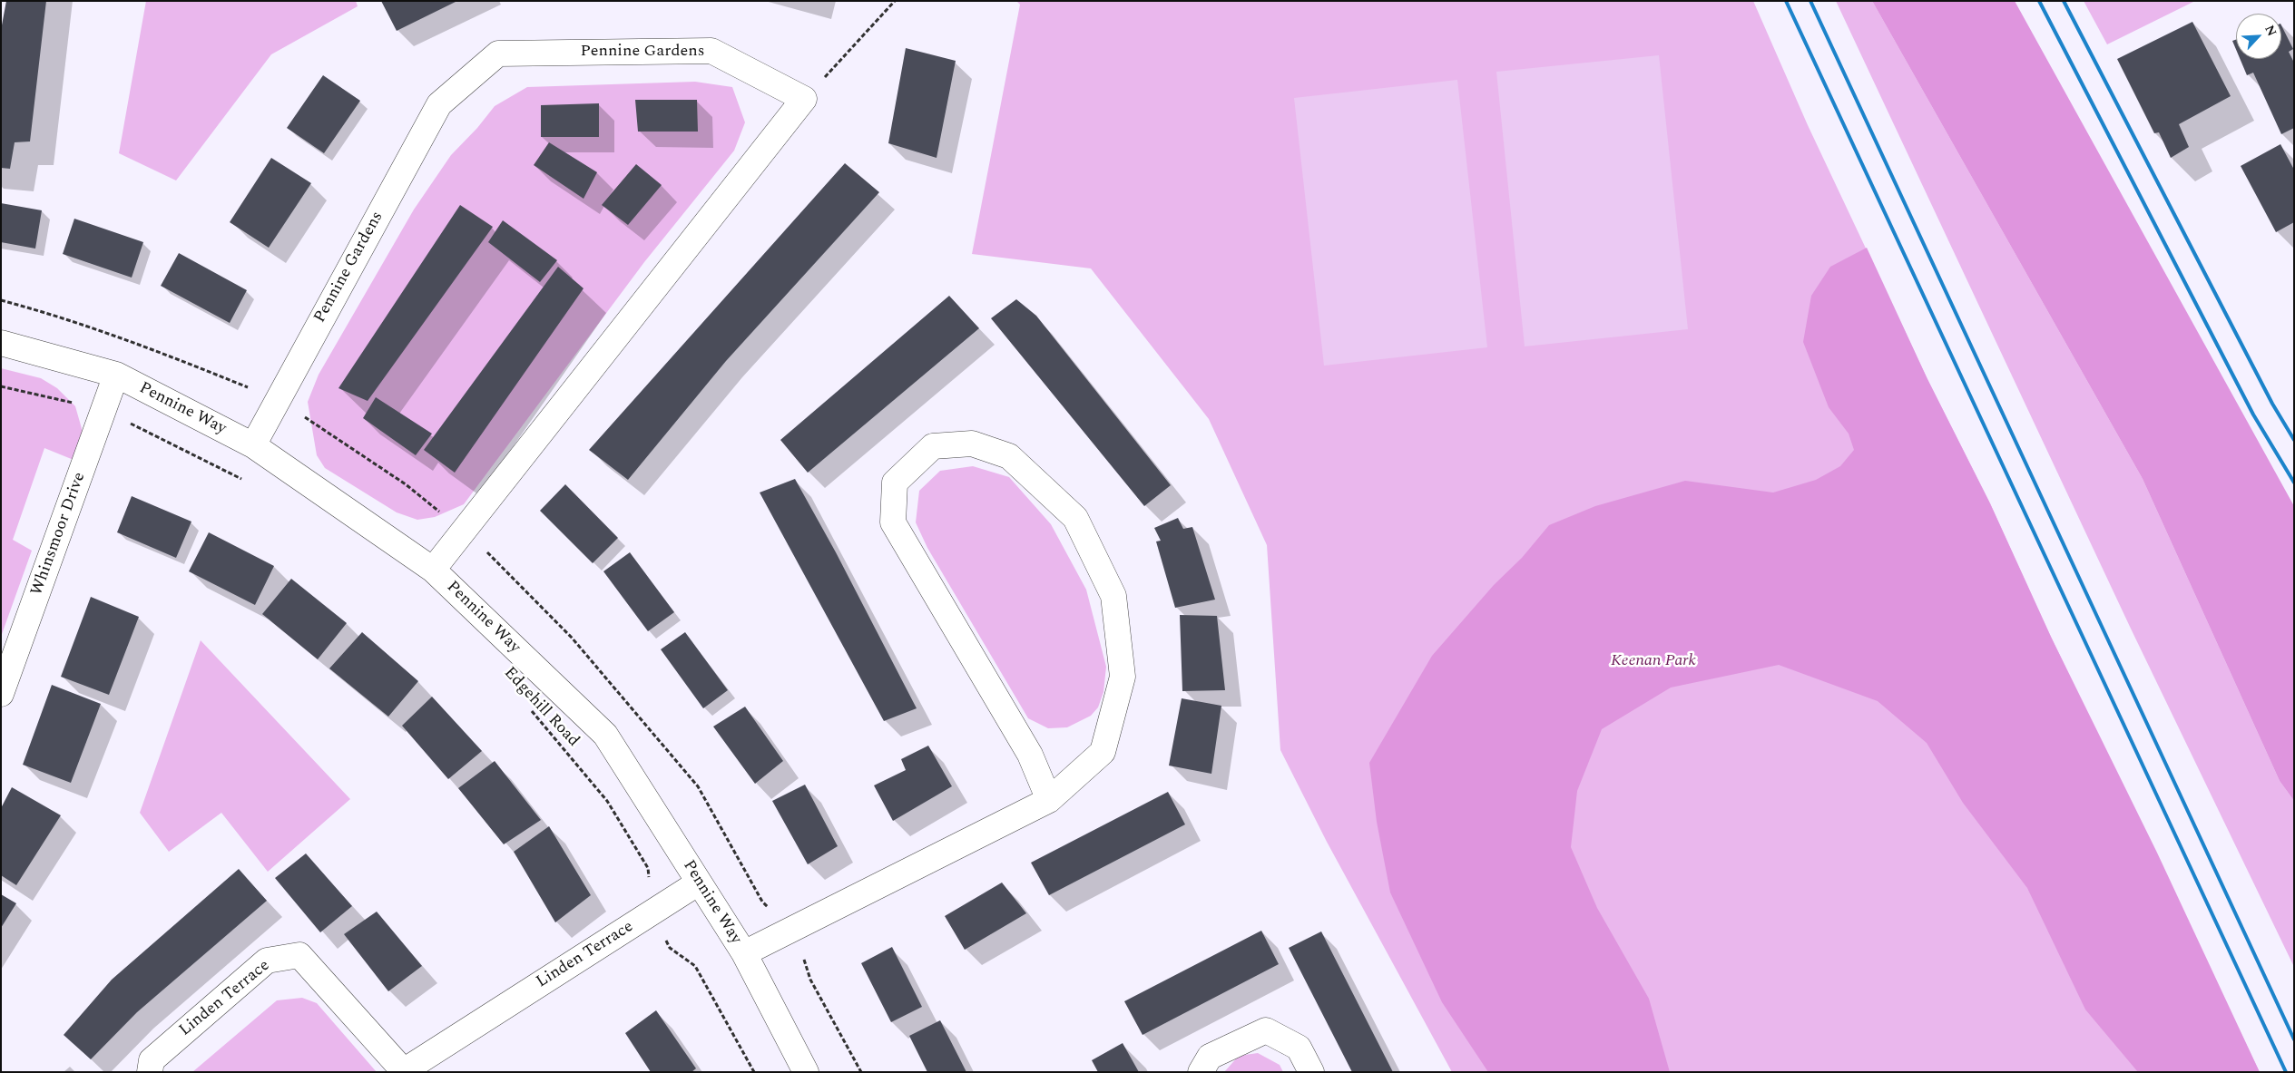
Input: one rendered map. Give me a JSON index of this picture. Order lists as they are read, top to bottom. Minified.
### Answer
{"streets":{"street":["Pennine Gardens","Pennine Way","Whinsmoor Drive","Linden Terrace"],"path":["Edgehill Road"]},"crossings":[["Pennine Gardens","Pennine Way"],["Pennine Way","Whinsmoor Drive"],["Pennine Way","Linden Terrace"],["Edgehill Road","Linden Terrace"]],"parks":["Keenan Park"],"north":"top right"}
